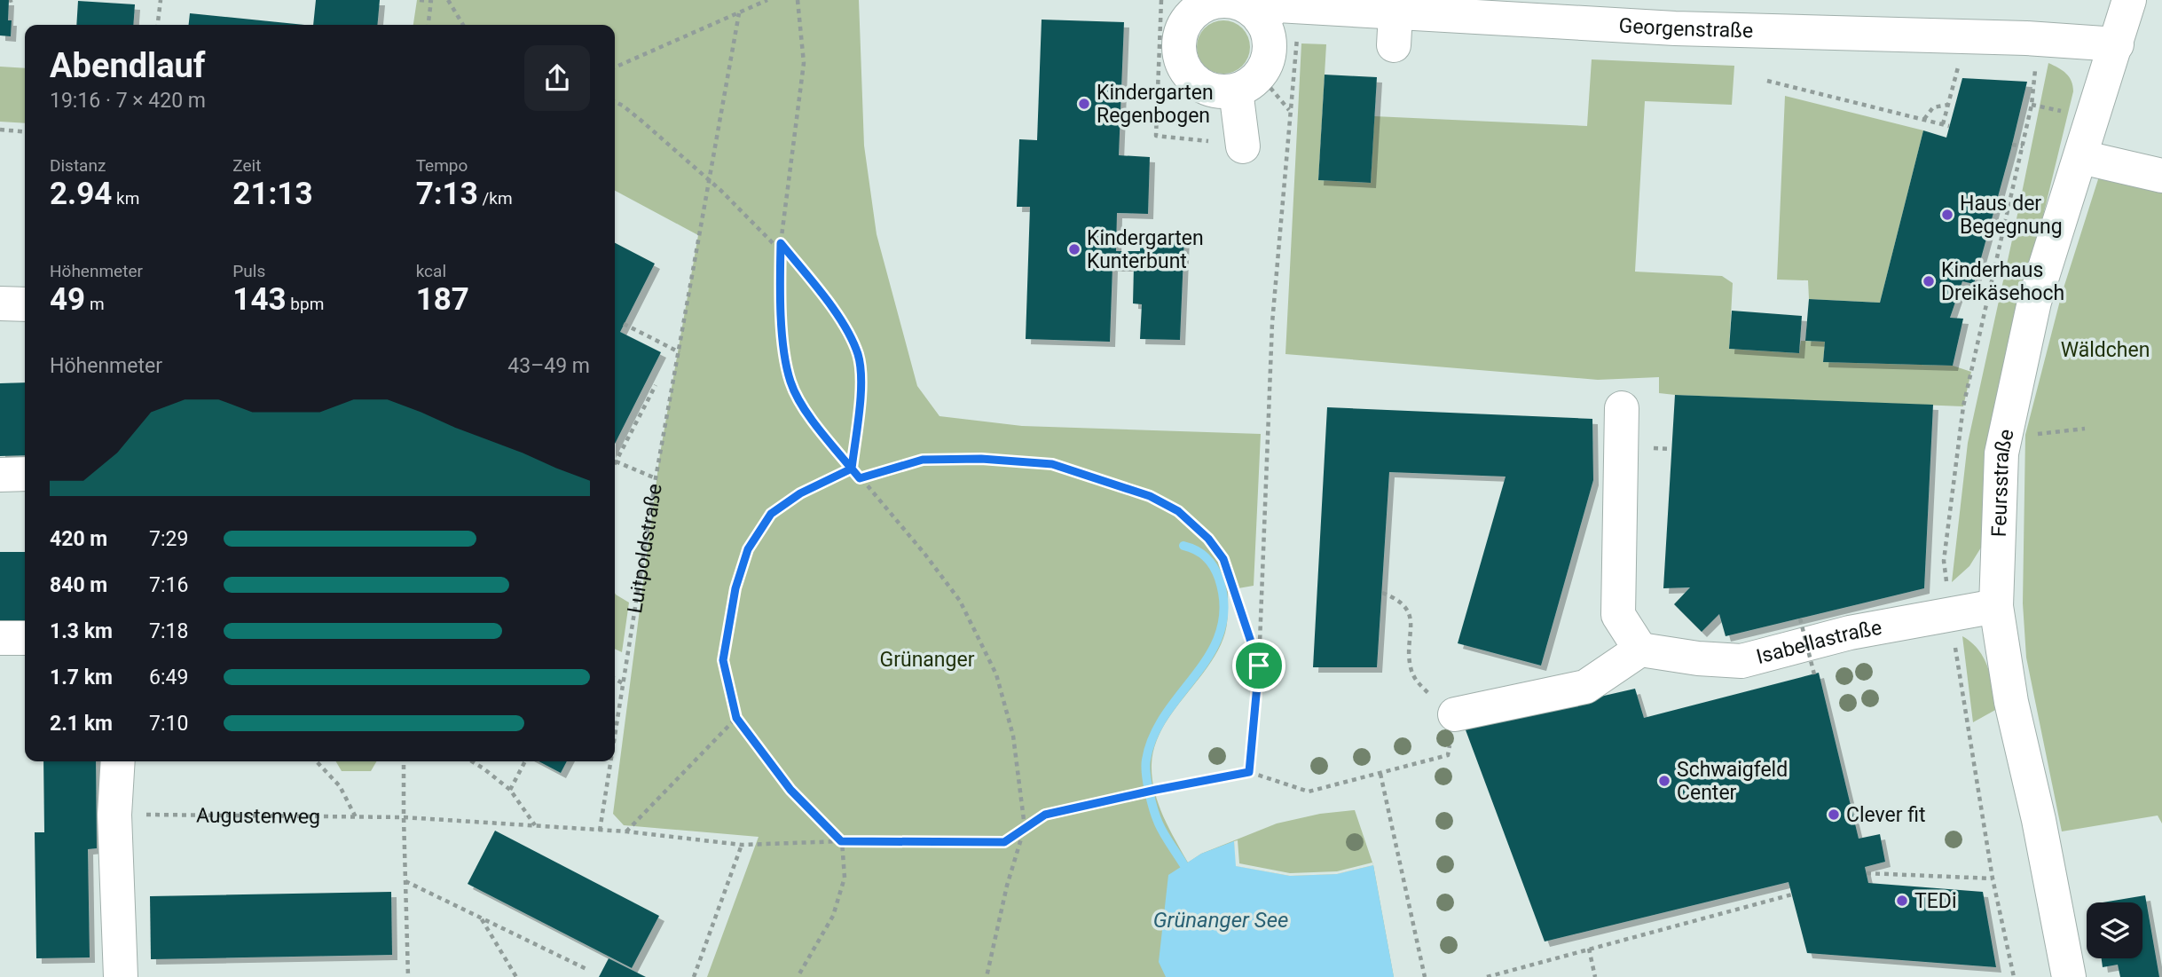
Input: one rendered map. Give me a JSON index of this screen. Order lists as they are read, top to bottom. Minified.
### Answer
{"streets":{"street":["Georgenstraße","Feursstraße","Isabellastraße"],"path":["Luitpoldstraße","Augustenweg"]},"crossings":[["Georgenstraße","Feursstraße"],["Feursstraße","Isabellastraße"]],"water":["Grünanger See"],"parks":["Wäldchen","Grünanger"],"places":["Kindergarten Regenbogen","Haus der Begegnung","Kindergarten Kunterbunt","Kinderhaus Dreikäsehoch","Schwaigfeld Center","Clever fit","TEDi"],"page":{"heading":["Abendlauf","19:16 · 7 × 420 m"],"stats":[["Distanz","2.94 km"],["Zeit","21:13"],["Tempo","7:13 /km"],["Höhenmeter","49 m"],["Puls","143 bpm"],["kcal","187"]],"chart":["Höhenmeter","43–49 m"],"list":[{"name":"420 m","note":"7:29"},{"name":"840 m","note":"7:16"},{"name":"1.3 km","note":"7:18"},{"name":"1.7 km","note":"6:49"},{"name":"2.1 km","note":"7:10"}]}}
